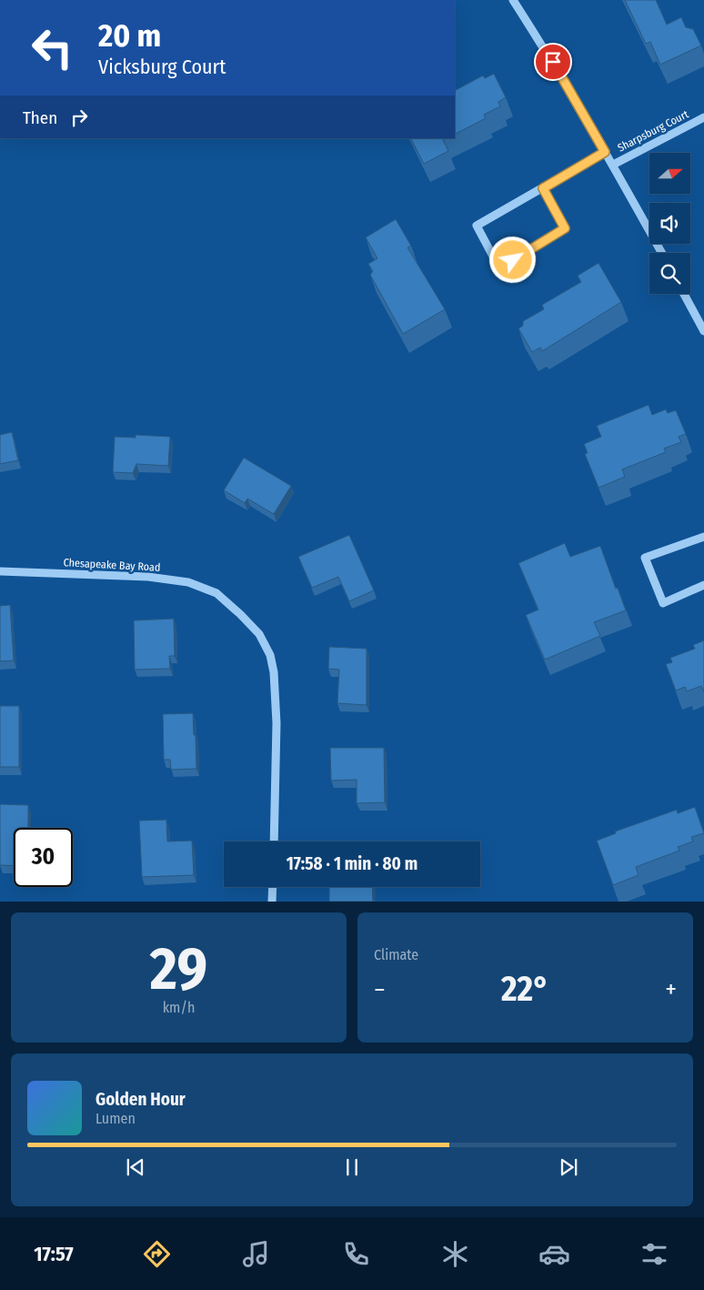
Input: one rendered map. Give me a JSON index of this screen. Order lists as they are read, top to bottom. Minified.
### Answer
{"streets":{"street":["Sharpsburg Court","Chesapeake Bay Road"]},"north":"right","page":{"turn":["20 m","Vicksburg Court"],"then":"Then","limit":"30","trip":"17:58 · 1 min · 80 m","tile":[["29","km/h"],"Climate"],"heat":["−","22°","+"],"song":["Golden Hour","Lumen"],"tabs":"17:57"}}
